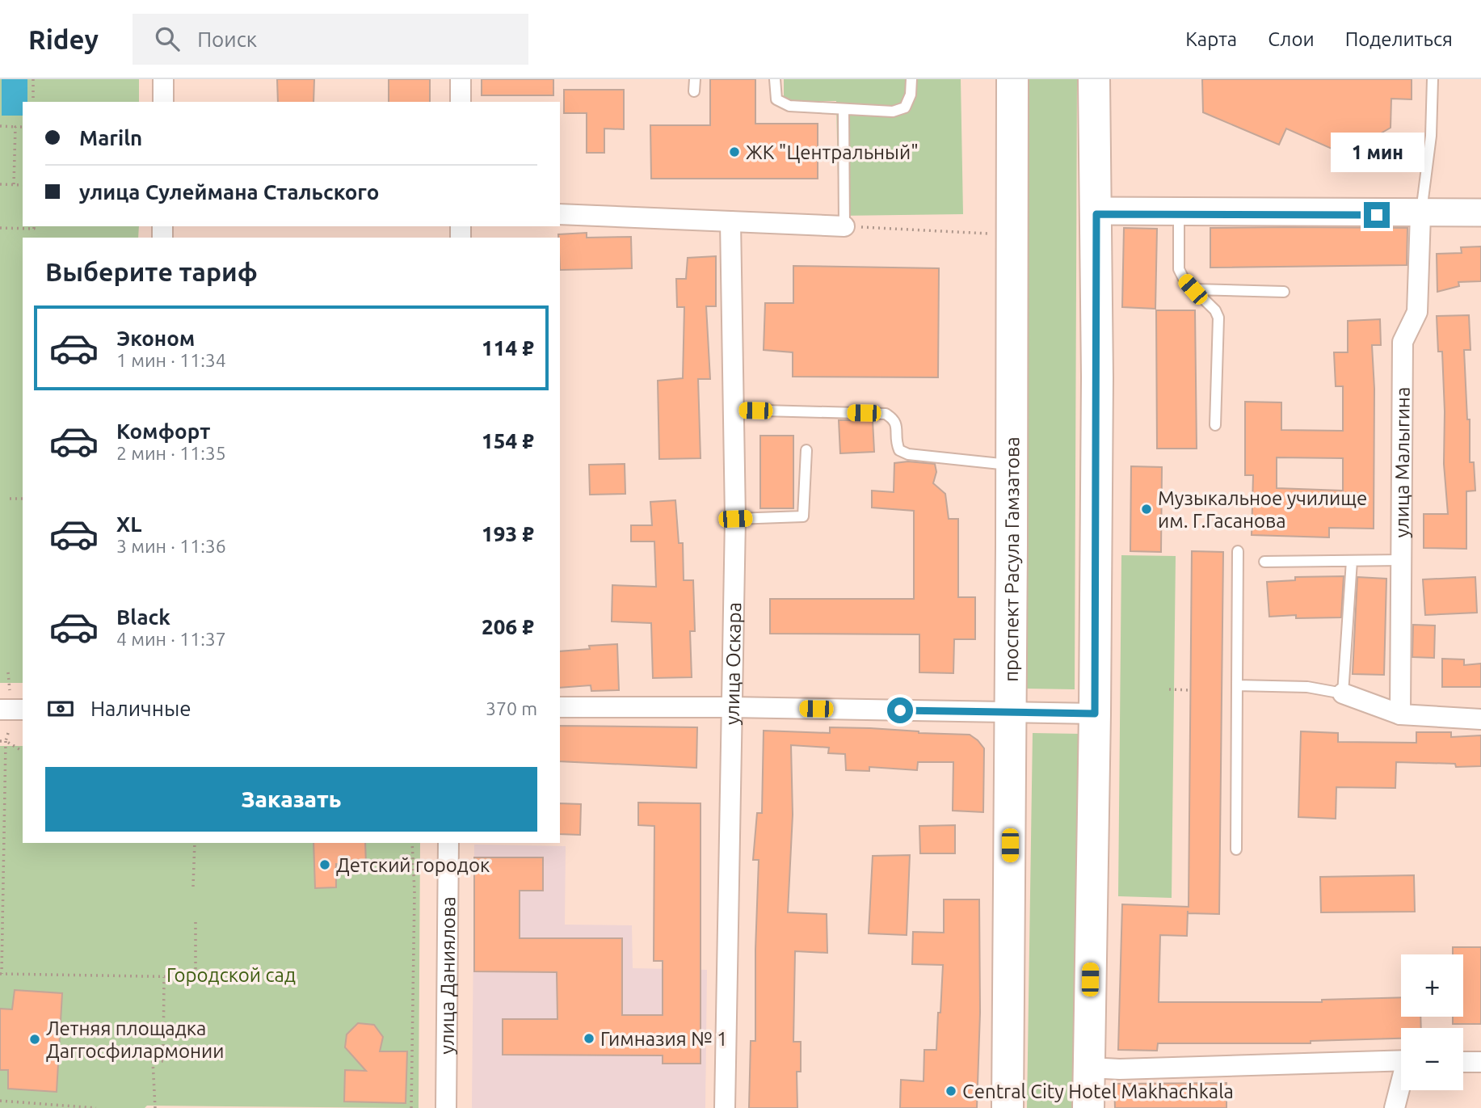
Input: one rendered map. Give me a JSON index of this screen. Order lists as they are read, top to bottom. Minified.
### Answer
{"streets":{"main road":["проспект Расула Гамзатова"],"street":["улица Малыгина","улица Оскара","улица Даниялова"]},"parks":["Городской сад"],"places":["ЖК \"Центральный\"","Музыкальное училище им. Г.Гасанова","Детский городок","Гимназия № 1","Летняя площадка Даггосфилармонии","Central City Hotel Makhachkala"],"page":{"header":"Ridey","search":"Поиск","nav":["Карта","Слои","Поделиться"],"banner":["Mariln","улица Сулеймана Стальского"],"bubble":"1 мин","heading":"Выберите тариф","list":[{"name":"Эконом","note":"1 мин · 11:34","value":"114 ₽"},{"name":"Комфорт","note":"2 мин · 11:35","value":"154 ₽"},{"name":"XL","note":"3 мин · 11:36","value":"193 ₽"},{"name":"Black","note":"4 мин · 11:37","value":"206 ₽"}],"pay":["Наличные","370 m"],"buttons":"Заказать","map_buttons":["+","−"]}}
